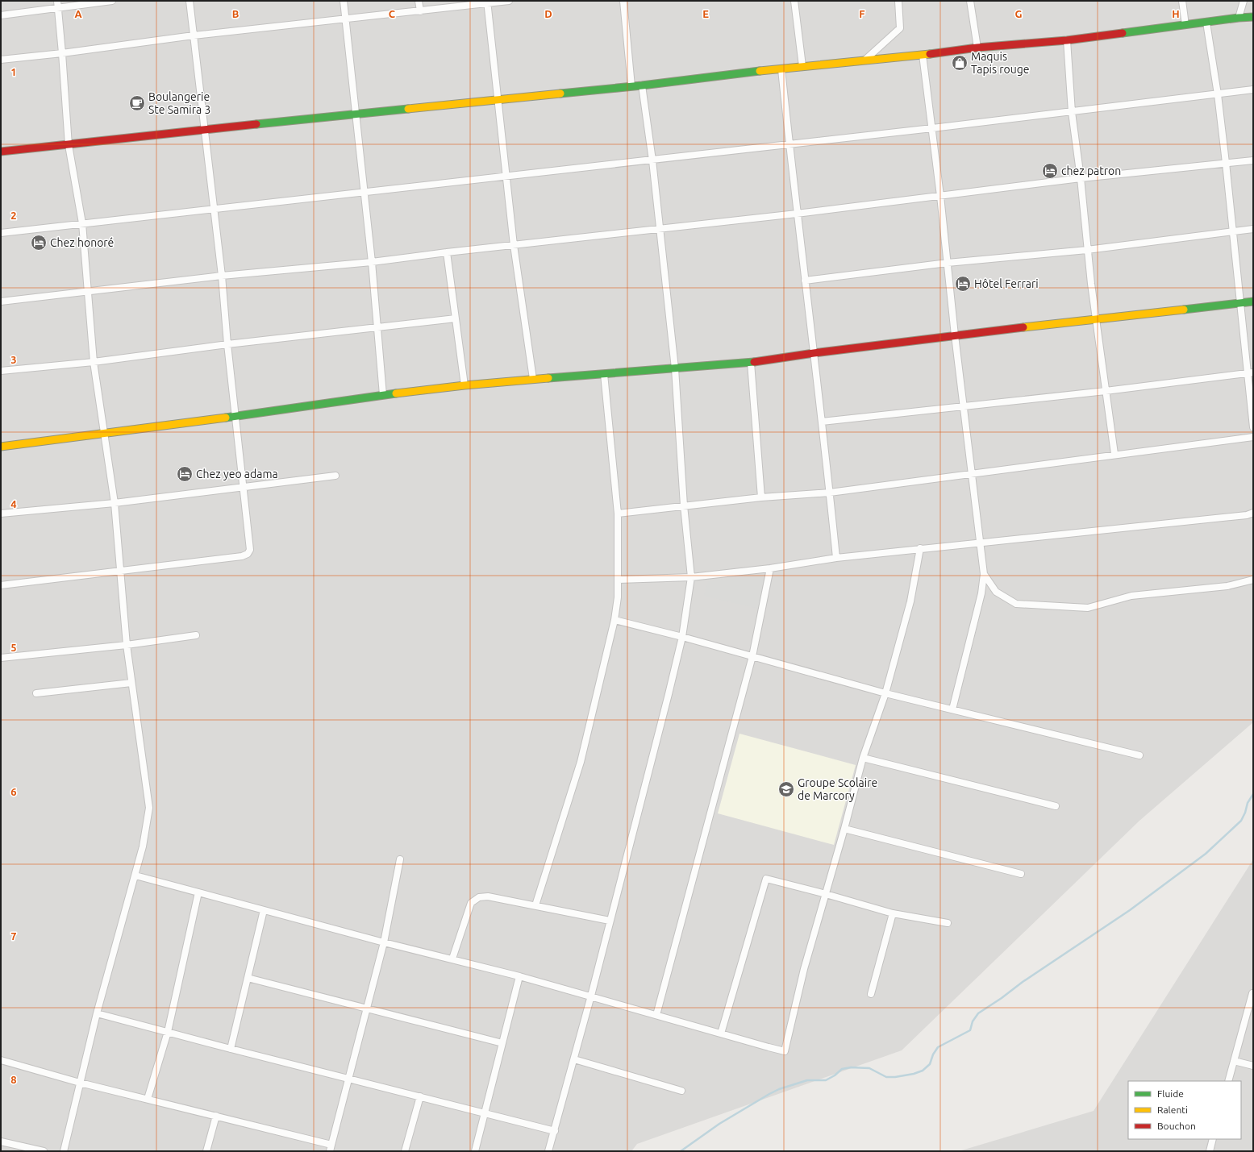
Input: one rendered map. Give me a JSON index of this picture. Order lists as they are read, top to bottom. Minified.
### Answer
{"places":{"shop":["Maquis Tapis rouge"],"cafe":["Boulangerie Ste Samira 3"],"hotel":["chez patron","Chez honoré","Hôtel Ferrari","Chez yeo adama"],"school or university":["Groupe Scolaire de Marcory"]},"legend":["Fluide","Ralenti","Bouchon"],"grid":{"columns":["A","B","C","D","E","F","G","H"],"rows":["1","2","3","4","5","6","7","8"]}}
